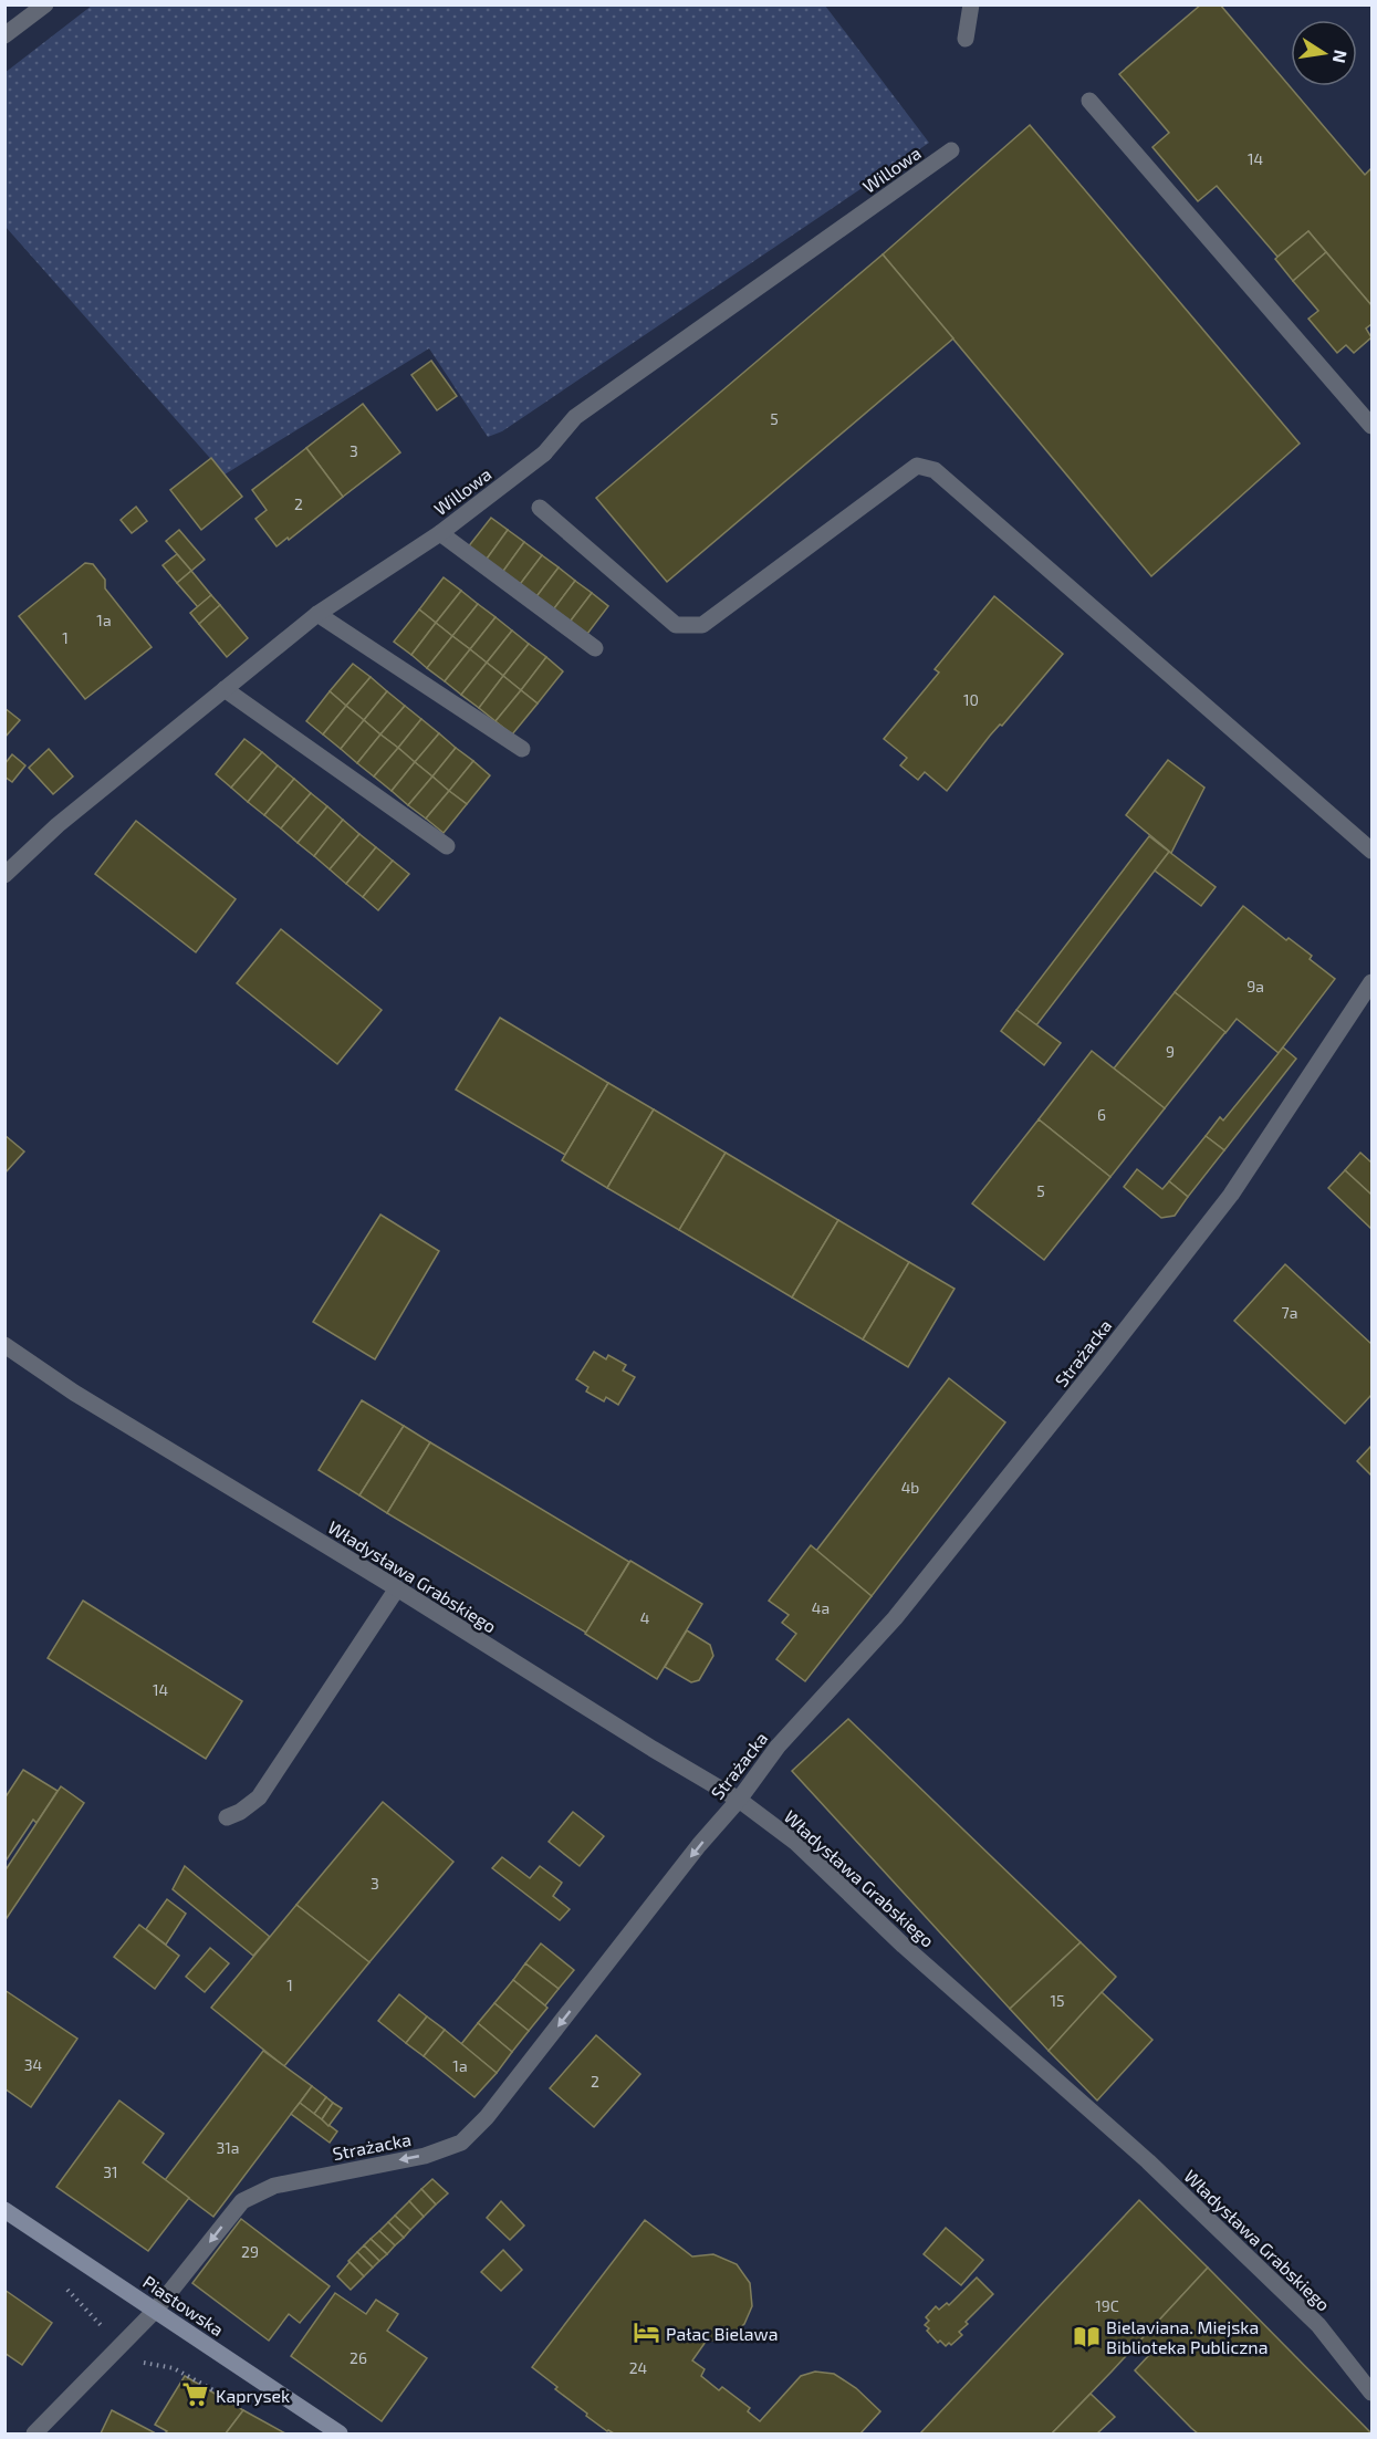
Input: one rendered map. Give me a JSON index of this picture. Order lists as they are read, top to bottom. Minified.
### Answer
{"streets":{"main road":["Piastowska"],"street":["Willowa","Strażacka","Władysława Grabskiego"]},"crossings":[["Strażacka","Władysława Grabskiego"],["Strażacka","Piastowska"]],"one_way":["Strażacka"],"places":{"hotel":["Pałac Bielawa"],"library":["Bielaviana. Miejska Biblioteka Publiczna"],"supermarket":["Kaprysek"]},"house_numbers":["14","5","3","2","1a","1","10","9a","9","6","5","7a","4b","4a","4","14","3","1","15","34","1a","2","31a","31","29","19C","26","24"],"north":"right"}
